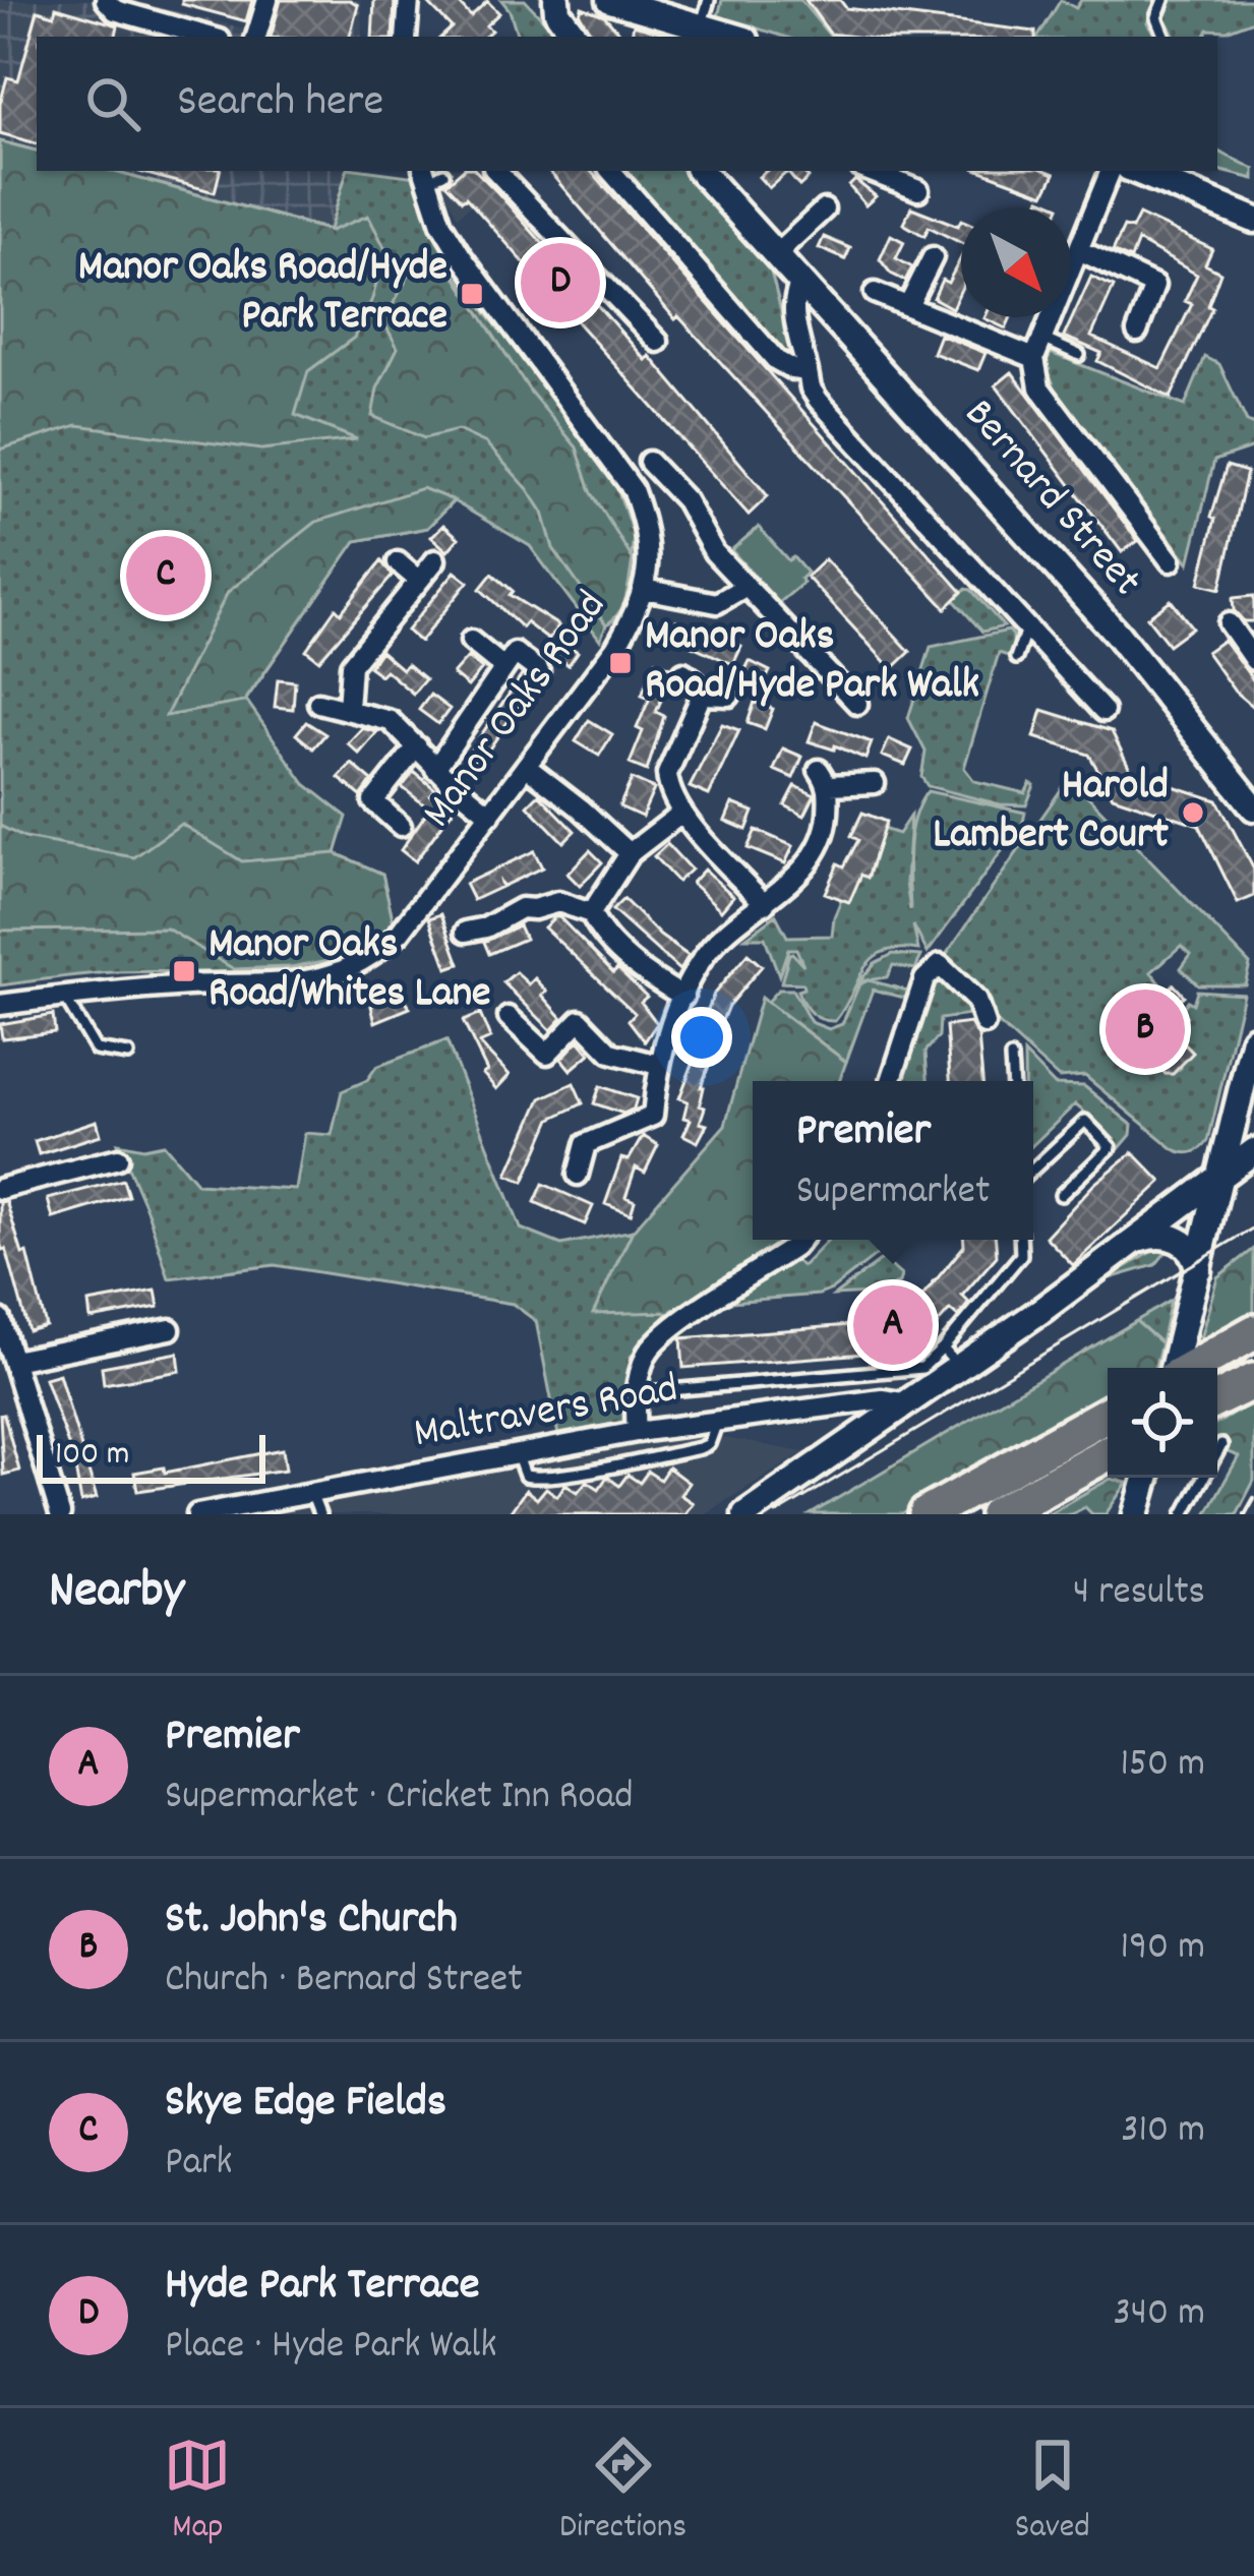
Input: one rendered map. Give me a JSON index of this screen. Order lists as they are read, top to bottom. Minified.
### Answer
{"streets":{"main road":["Bernard Street"],"street":["Manor Oaks Road","Maltravers Road"]},"places":{"transit":["Manor Oaks Road/Hyde Park Terrace","Manor Oaks Road/Hyde Park Walk","Manor Oaks Road/Whites Lane"],"other":["Harold Lambert Court"]},"scale_bar":"100 m","north":"bottom right","page":{"search":"Search here","pins":["D","C","B","A"],"popup":["Premier","Supermarket"],"scale":"100 m","heading":["Nearby","4 results"],"list":[{"mark":"A","name":"Premier","note":"Supermarket · Cricket Inn Road","value":"150 m"},{"mark":"B","name":"St. John's Church","note":"Church · Bernard Street","value":"190 m"},{"mark":"C","name":"Skye Edge Fields","note":"Park","value":"310 m"},{"mark":"D","name":"Hyde Park Terrace","note":"Place · Hyde Park Walk","value":"340 m"}],"nav":["Map","Directions","Saved"]}}
